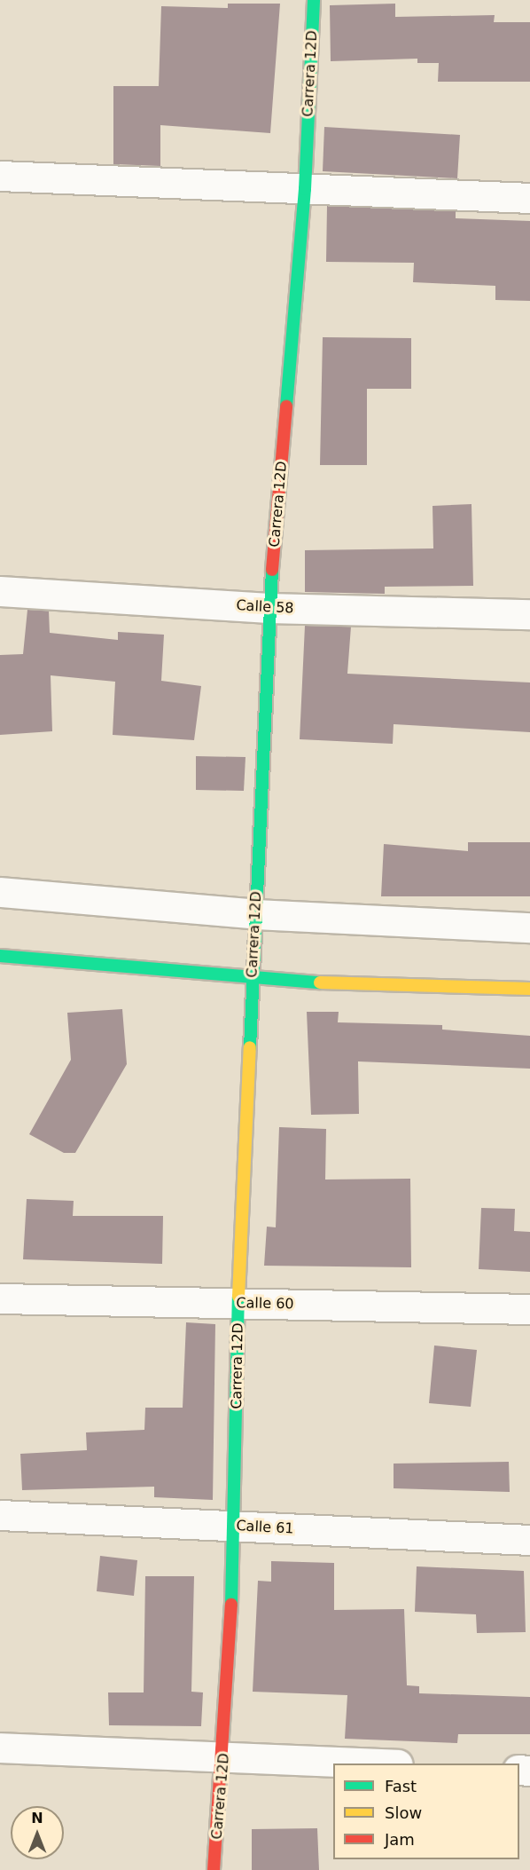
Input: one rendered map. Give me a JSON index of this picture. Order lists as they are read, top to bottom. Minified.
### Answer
{"streets":{"street":["Carrera 12D","Calle 58","Calle 60","Calle 61"]},"crossings":[["Carrera 12D","Calle 58"],["Carrera 12D","Calle 60"],["Carrera 12D","Calle 61"]],"legend":["Fast","Slow","Jam"],"north":"top"}
